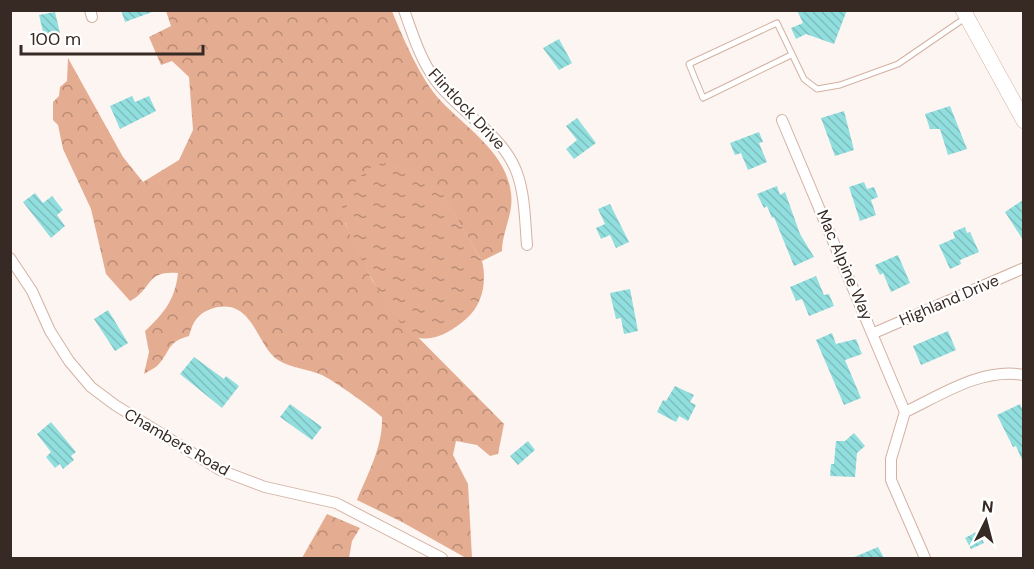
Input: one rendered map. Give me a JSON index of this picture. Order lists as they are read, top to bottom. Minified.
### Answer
{"streets":{"street":["Flintlock Drive","Mac Alpine Way","Highland Drive","Chambers Road"]},"crossings":[["Mac Alpine Way","Highland Drive"]],"scale_bar":"100 m","north":"top"}
